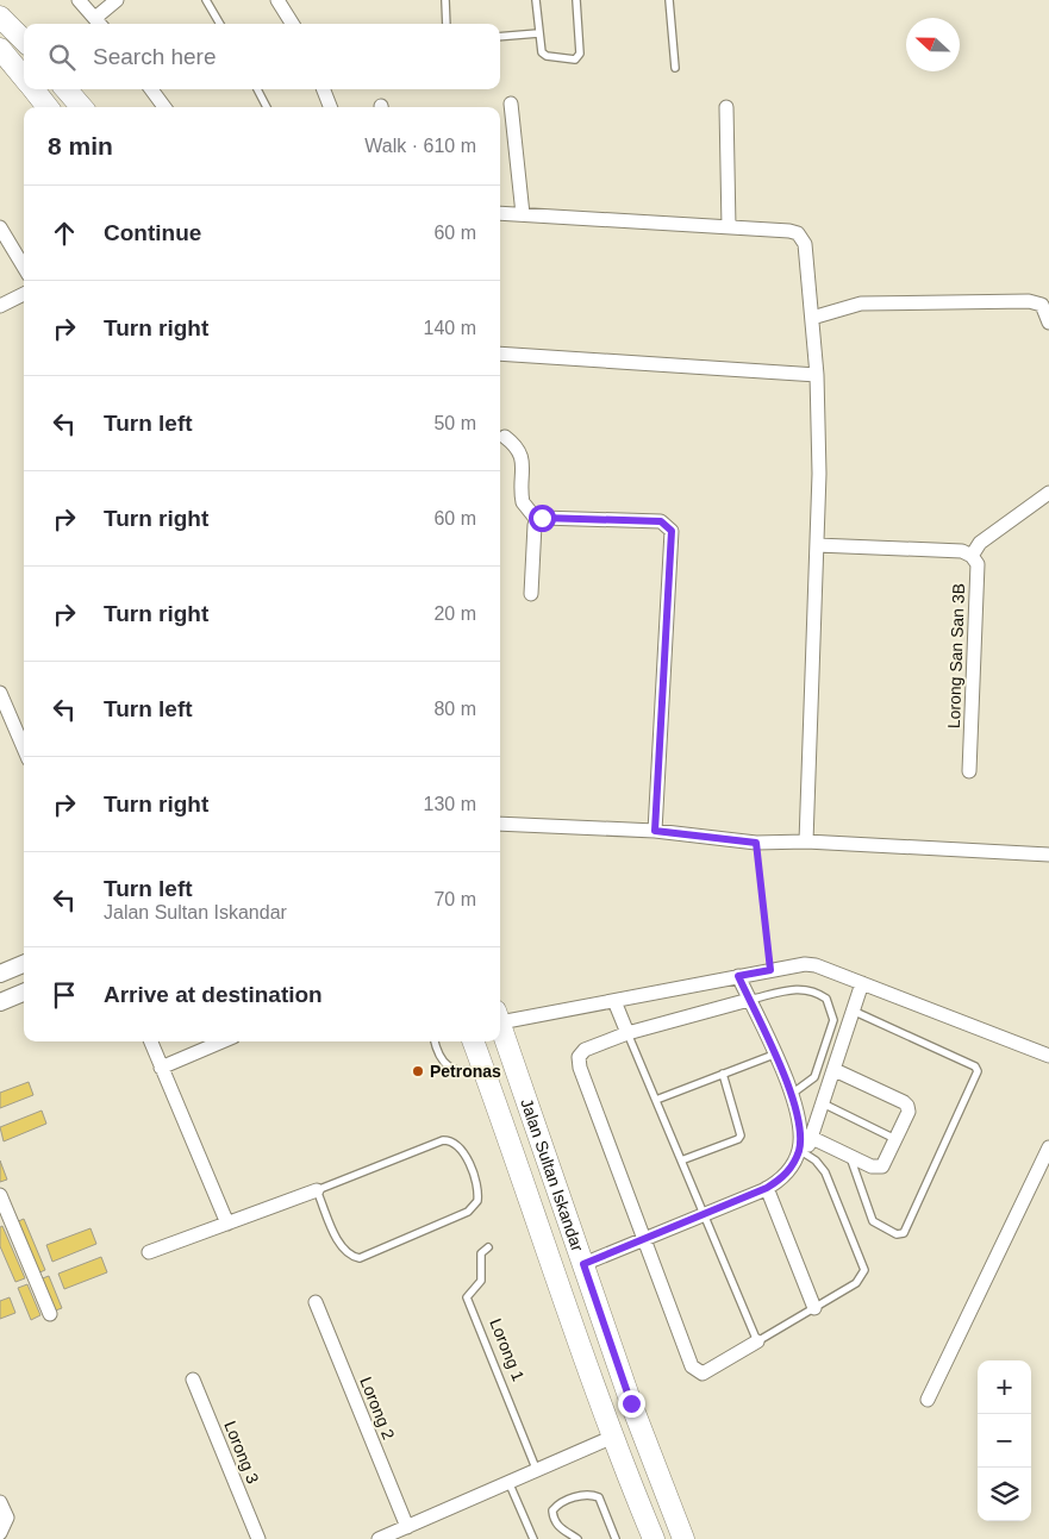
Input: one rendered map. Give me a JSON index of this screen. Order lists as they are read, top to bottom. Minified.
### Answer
{"streets":{"main road":["Jalan Sultan Iskandar"],"street":["Lorong San San 3B","Lorong 2","Lorong 3"],"lane":["Lorong 1"]},"places":["Petronas"],"north":"left","page":{"search":"Search here","heading":["8 min","Walk · 610 m"],"list":[["Continue","60 m"],["Turn right","140 m"],["Turn left","50 m"],["Turn right","60 m"],["Turn right","20 m"],["Turn left","80 m"],["Turn right","130 m"],["Turn left","Jalan Sultan Iskandar","70 m"],"Arrive at destination"],"map_buttons":["+","−"]}}
